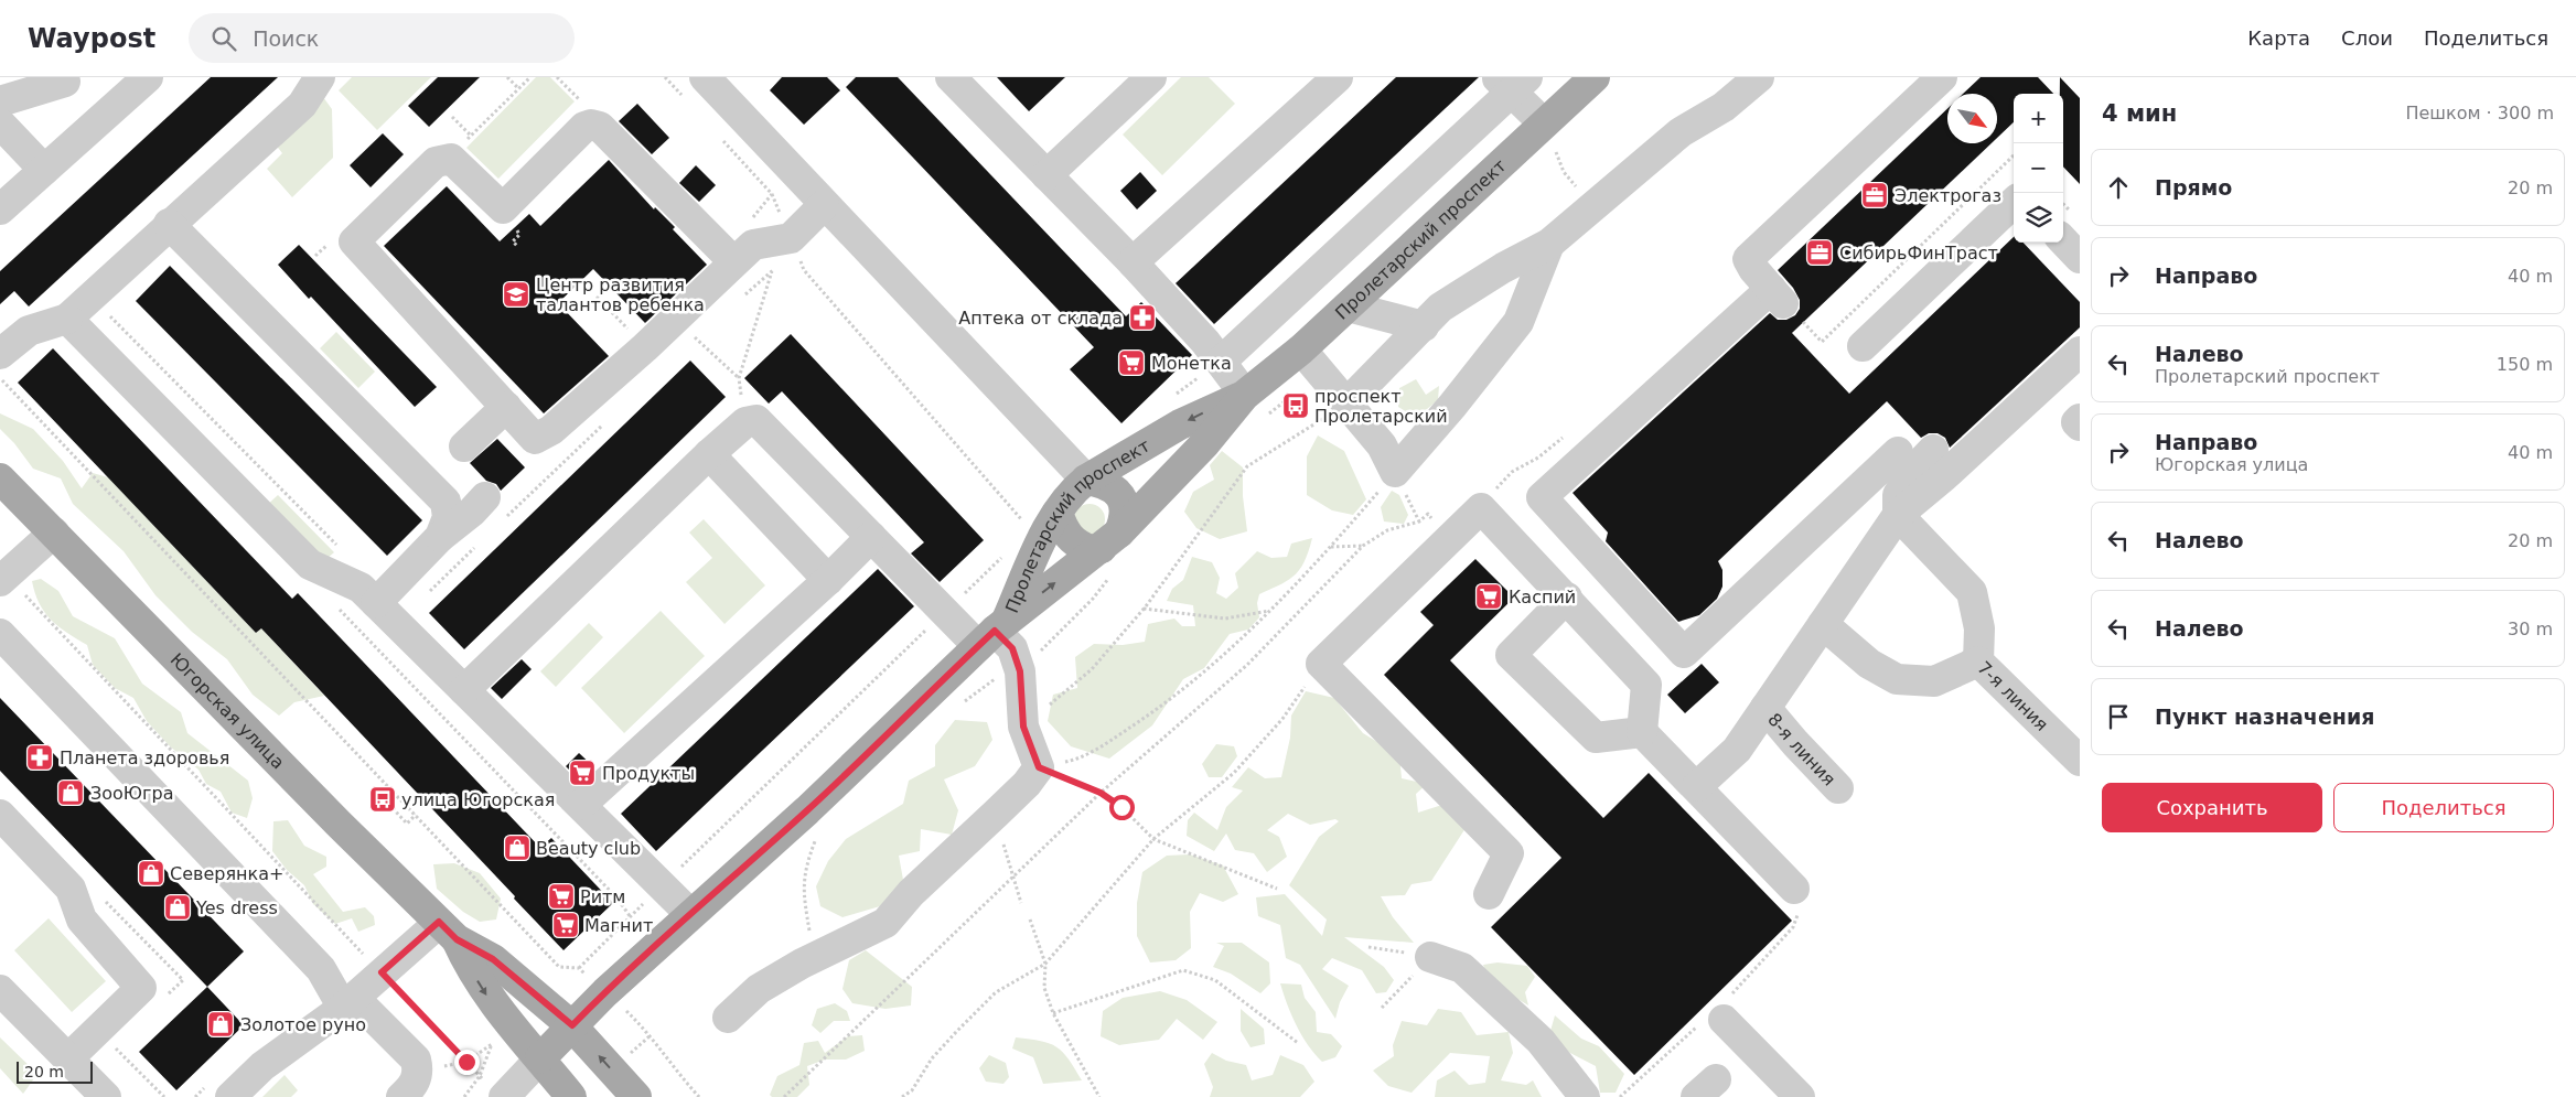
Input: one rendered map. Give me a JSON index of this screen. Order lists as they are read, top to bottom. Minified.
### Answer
{"streets":{"main road":["Пролетарский проспект","Югорская улица"],"street":["7-я линия","8-я линия"]},"crossings":[["Пролетарский проспект","Югорская улица"]],"places":{"office":["Электрогаз","СибирьФинТраст"],"school or university":["Центр развития талантов ребенка"],"pharmacy":["Аптека от склада","Планета здоровья"],"supermarket":["Монетка","Каспий","Продукты","Ритм","Магнит"],"bus stop":["проспект Пролетарский","улица Югорская"],"shop":["ЗооЮгра","Beauty club","Северянка+","Yes dress","Золотое руно"]},"scale_bar":"20 m","north":"bottom right","page":{"header":"Waypost","search":"Поиск","nav":["Карта","Слои","Поделиться"],"heading":["4 мин","Пешком · 300 m"],"map_buttons":["+","−"],"list":[["Прямо","20 m"],["Направо","40 m"],["Налево","Пролетарский проспект","150 m"],["Направо","Югорская улица","40 m"],["Налево","20 m"],["Налево","30 m"],"Пункт назначения"],"buttons":["Сохранить","Поделиться"],"scale":"20 m"}}
